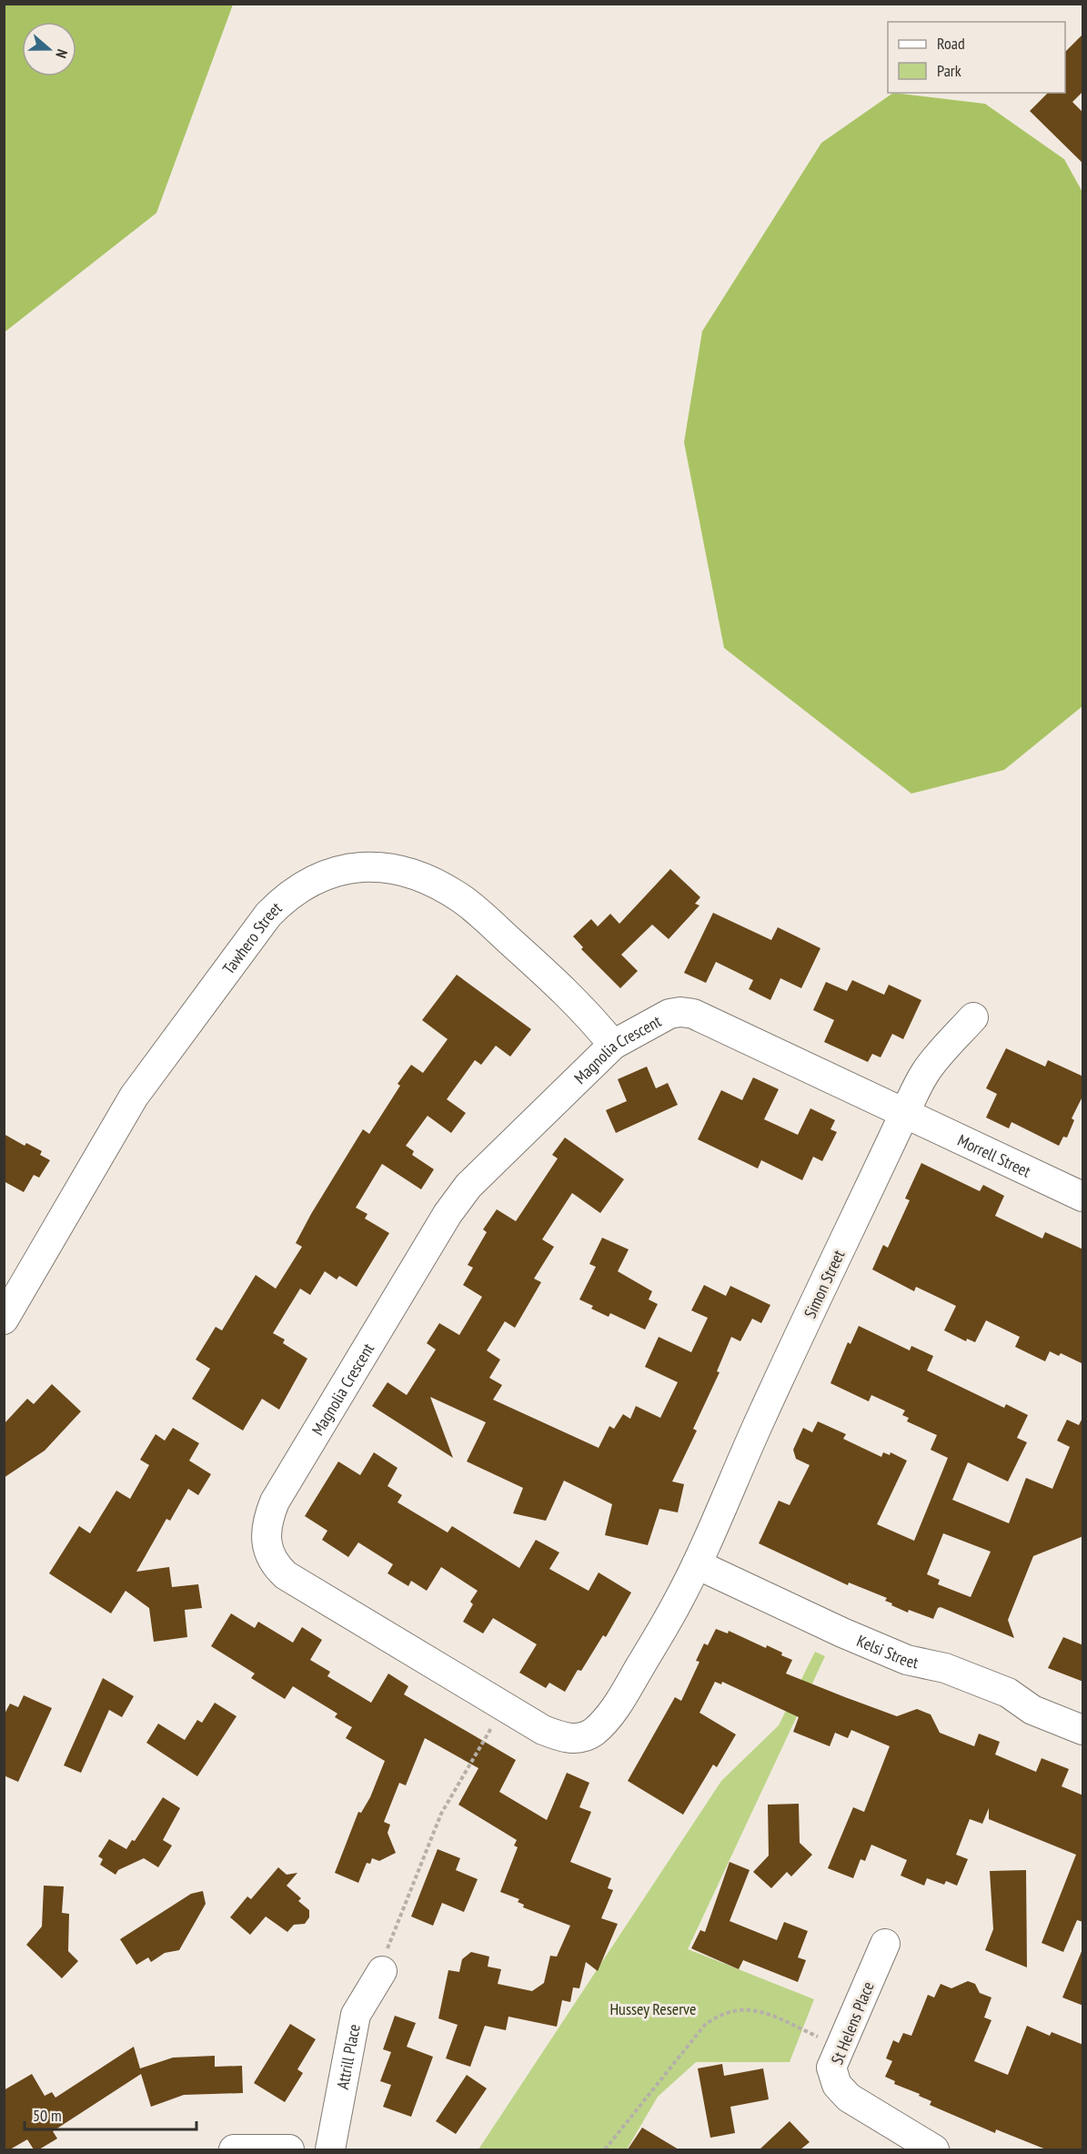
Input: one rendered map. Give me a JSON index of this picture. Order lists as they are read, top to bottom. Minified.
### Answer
{"streets":{"street":["Tawhero Street","Magnolia Crescent","Morrell Street","Simon Street","Kelsi Street","St Helens Place","Attrill Place"]},"crossings":[["Tawhero Street","Magnolia Crescent"],["Magnolia Crescent","Morrell Street"],["Magnolia Crescent","Simon Street"],["Magnolia Crescent","Kelsi Street"],["Morrell Street","Simon Street"],["Simon Street","Kelsi Street"]],"parks":["Hussey Reserve"],"legend":["Road","Park"],"scale_bar":"50 m","north":"right"}
